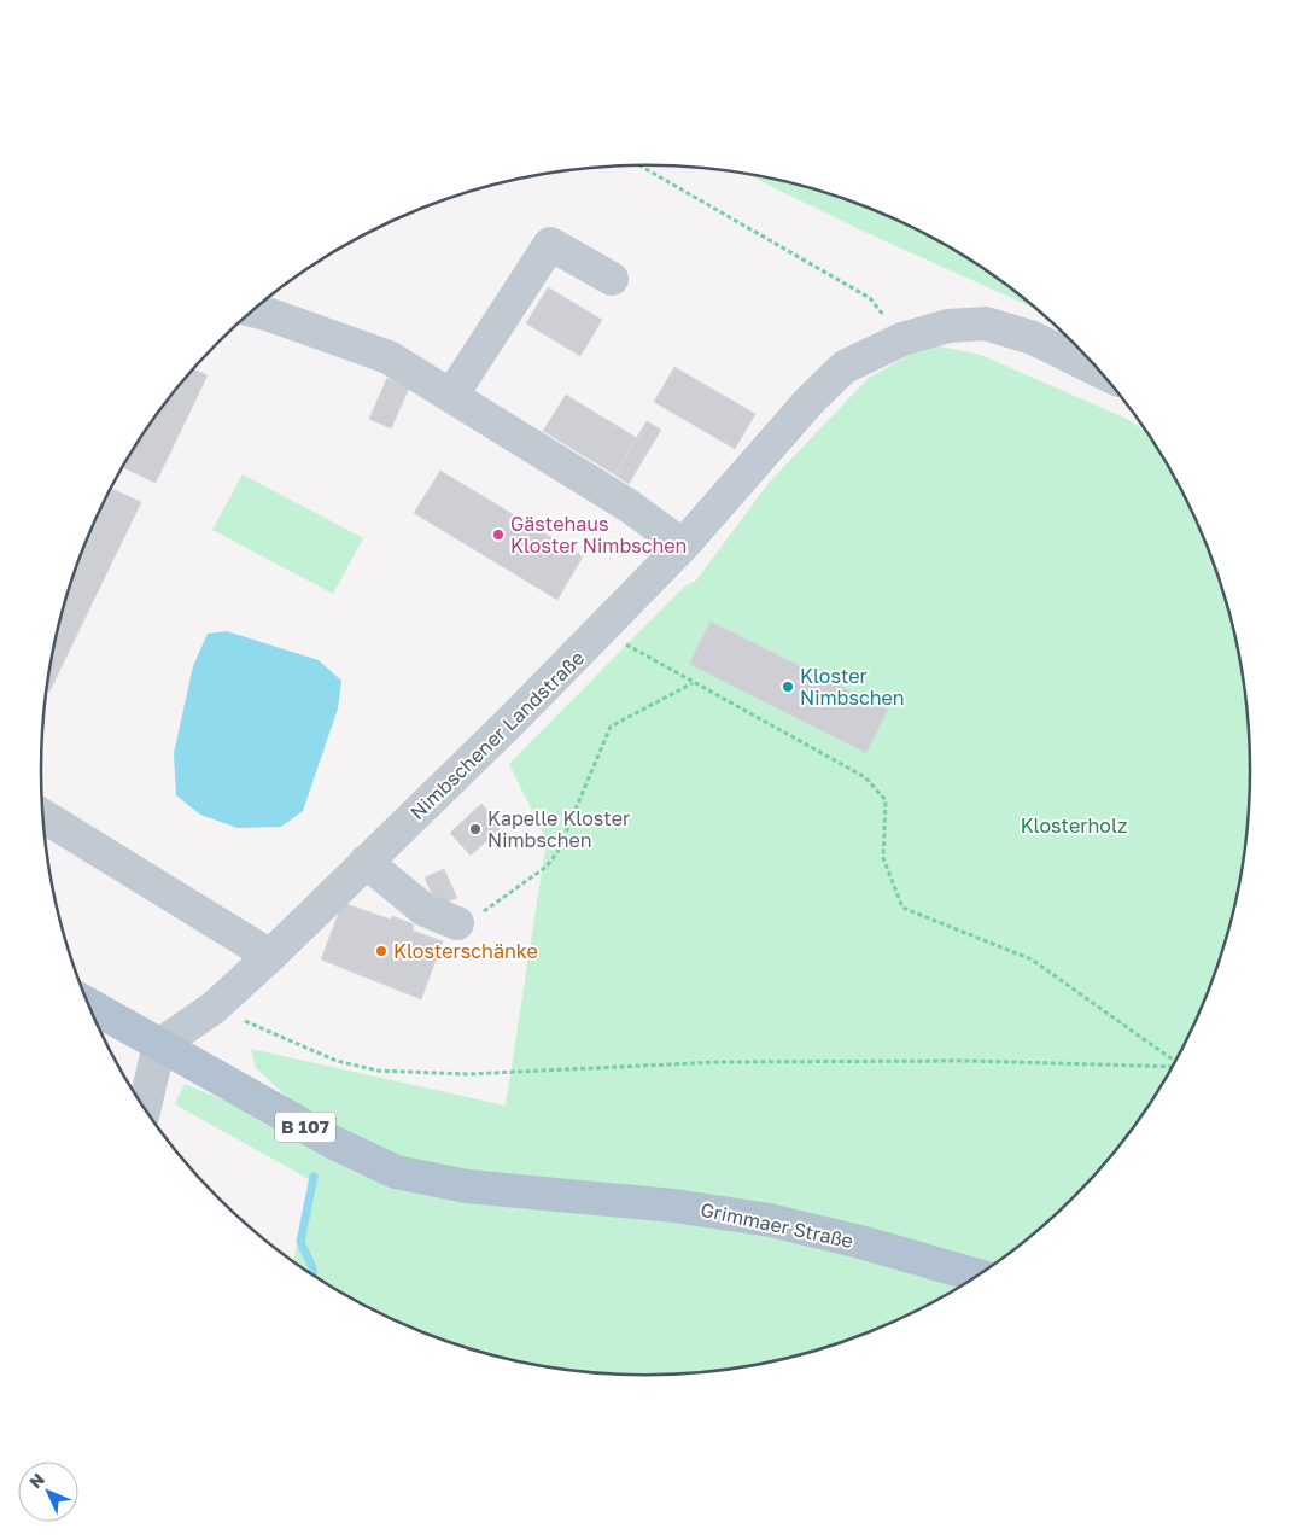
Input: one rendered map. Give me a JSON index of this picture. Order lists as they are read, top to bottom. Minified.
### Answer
{"streets":{"main road":["B 107","Grimmaer Straße"],"street":["Nimbschener Landstraße"]},"crossings":[["Nimbschener Landstraße","B 107"],["Nimbschener Landstraße","Grimmaer Straße"],["B 107","Grimmaer Straße"]],"parks":["Klosterholz"],"places":["Gästehaus Kloster Nimbschen","Kloster Nimbschen","Kapelle Kloster Nimbschen","Klosterschänke"],"north":"top left"}
